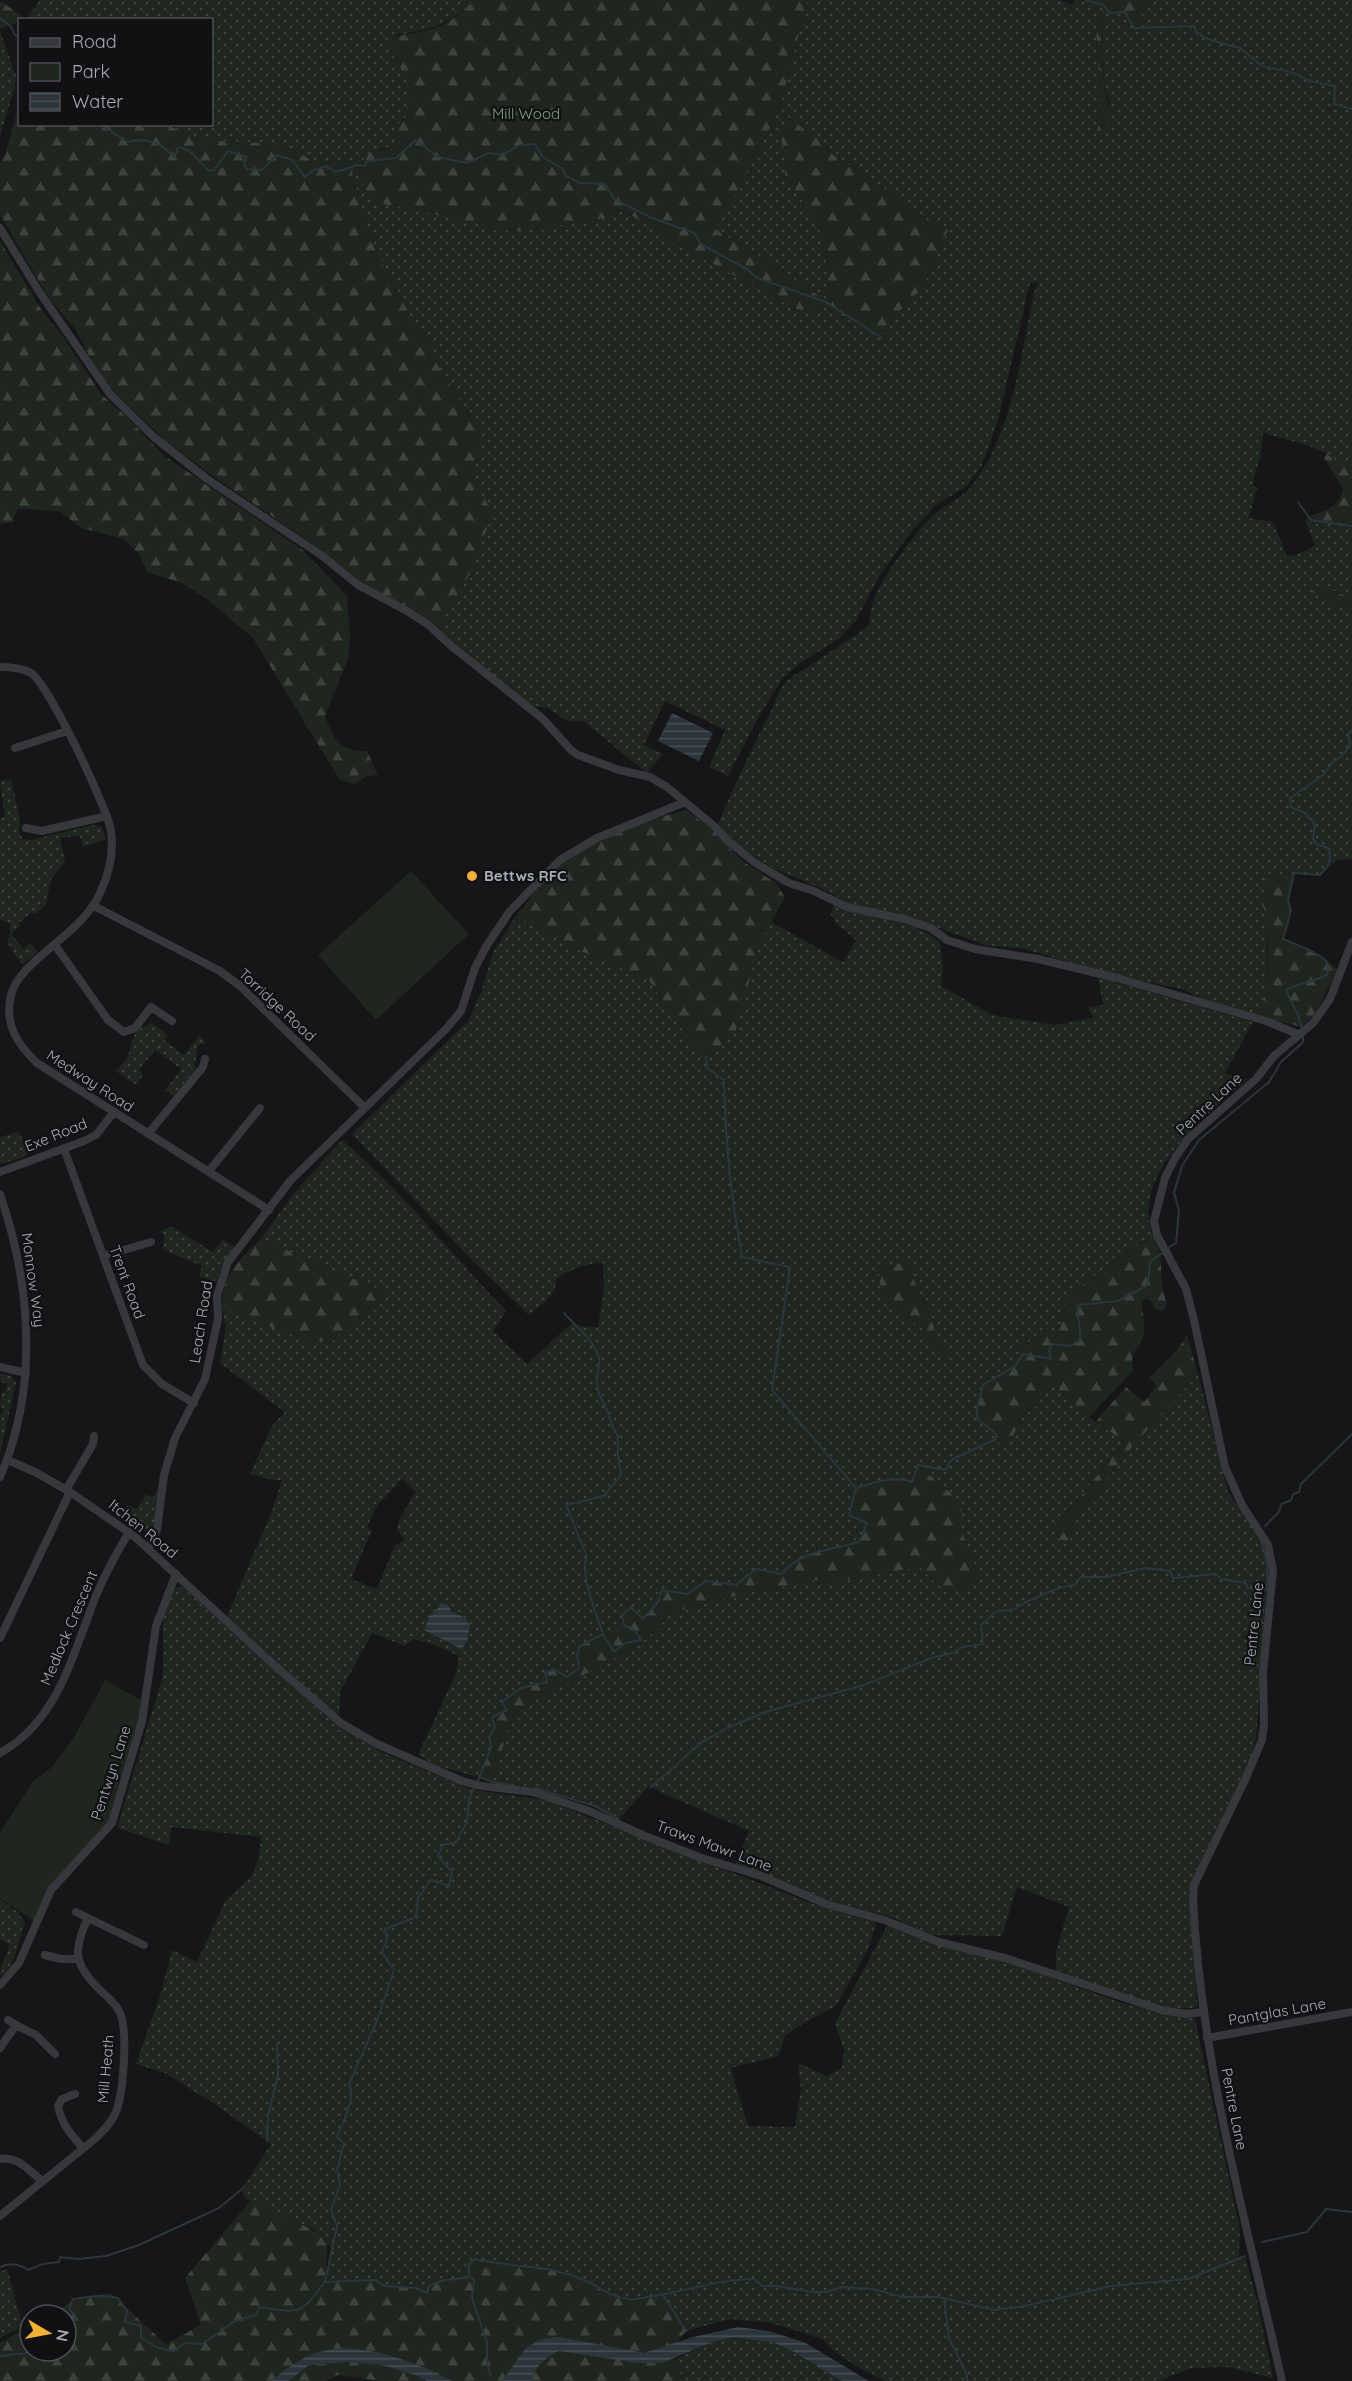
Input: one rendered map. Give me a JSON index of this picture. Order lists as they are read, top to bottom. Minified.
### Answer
{"streets":{"street":["Torridge Road","Medway Road","Pentre Lane","Exe Road","Monnow Way","Trent Road","Leach Road","Itchen Road","Medlock Crescent","Pentwyn Lane","Traws Mawr Lane","Pantglas Lane","Mill Heath"]},"crossings":[["Torridge Road","Medway Road"],["Torridge Road","Leach Road"],["Medway Road","Exe Road"],["Medway Road","Leach Road"],["Pentre Lane","Traws Mawr Lane"],["Pentre Lane","Pantglas Lane"],["Exe Road","Trent Road"],["Monnow Way","Itchen Road"],["Trent Road","Leach Road"],["Leach Road","Itchen Road"],["Itchen Road","Medlock Crescent"],["Itchen Road","Pentwyn Lane"],["Itchen Road","Traws Mawr Lane"]],"parks":["Mill Wood"],"places":["Bettws RFC"],"legend":["Road","Park","Water"],"north":"right"}
